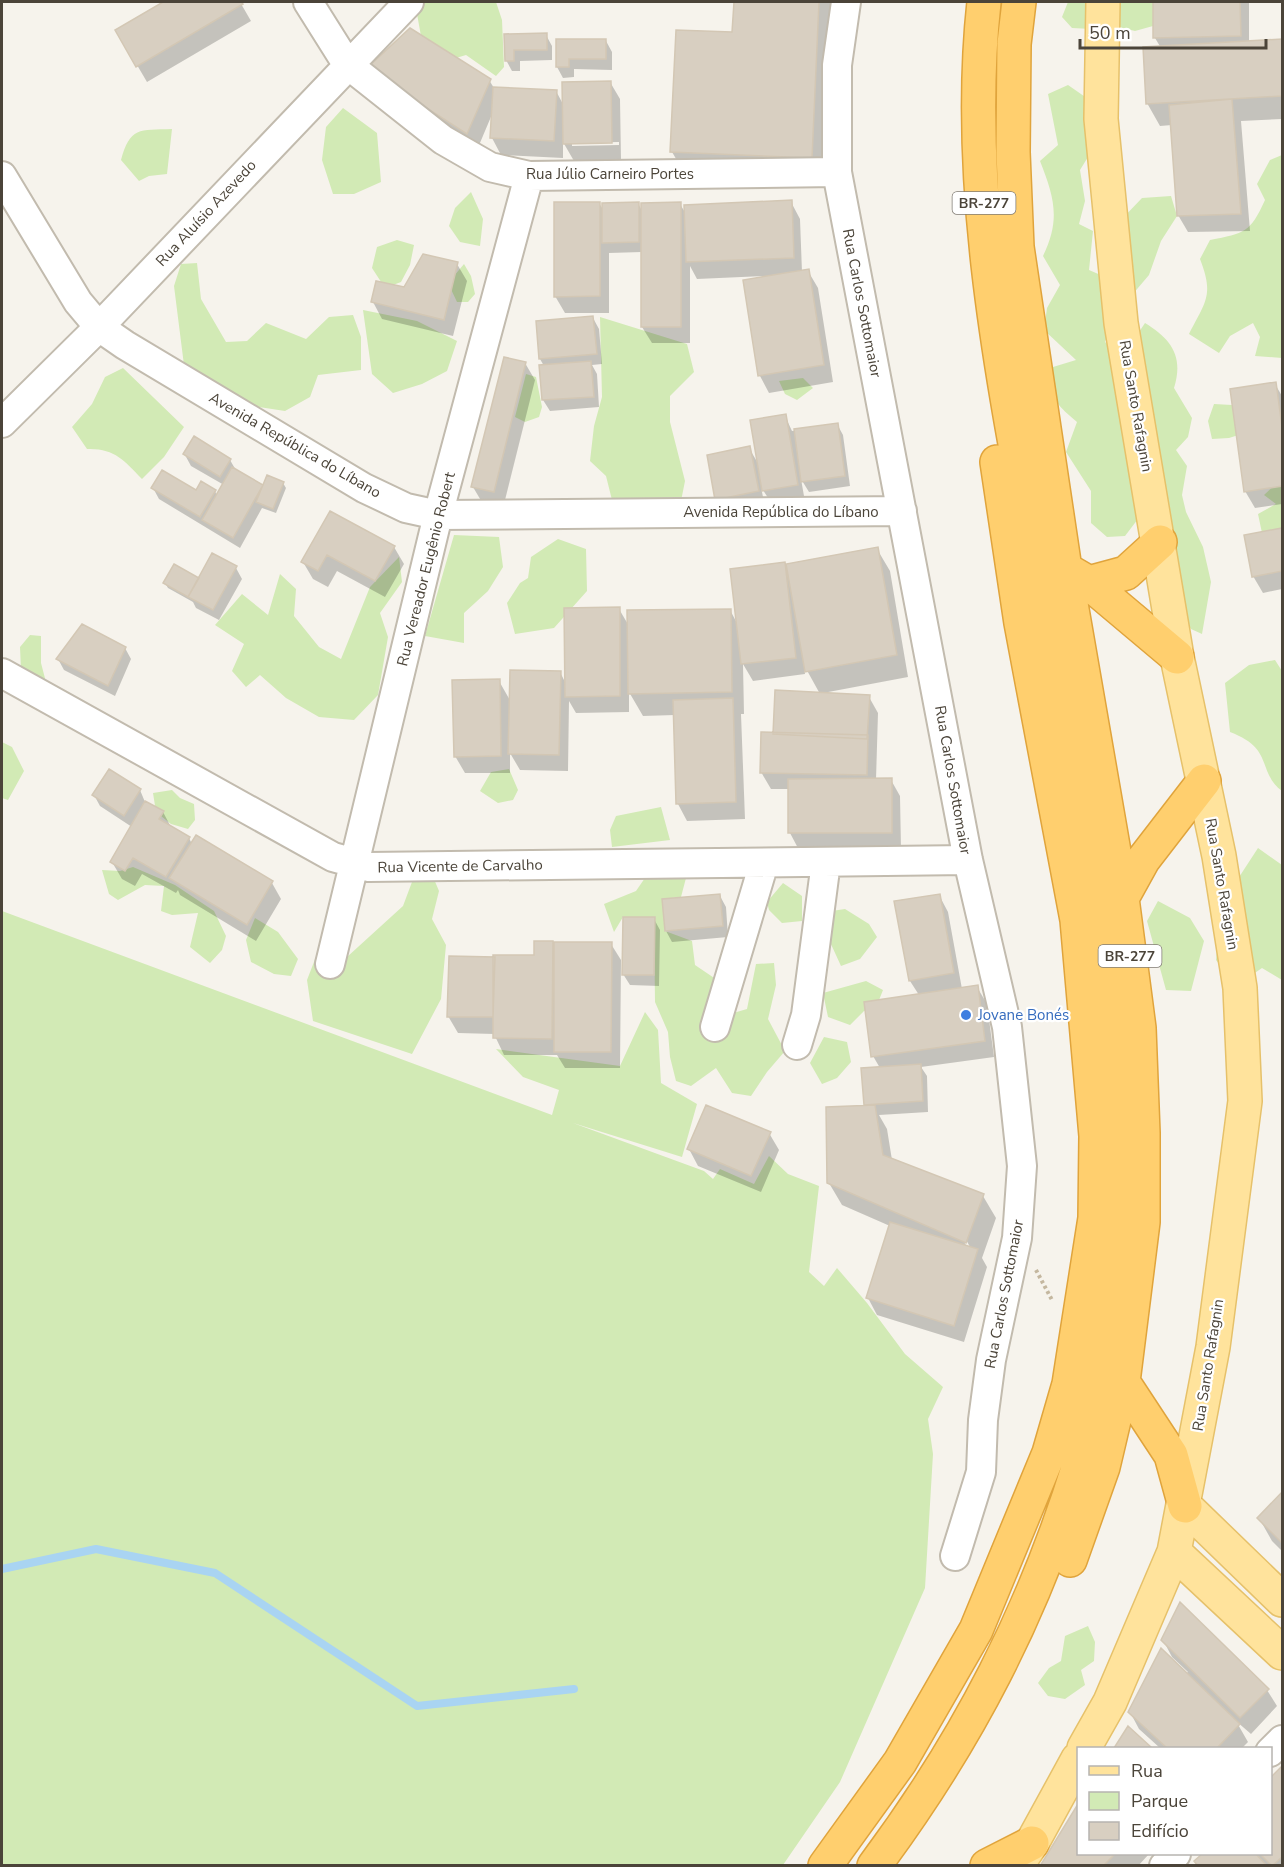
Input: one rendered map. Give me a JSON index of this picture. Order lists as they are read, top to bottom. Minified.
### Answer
{"streets":{"highway":["BR-277"],"main road":["Rua Santo Rafagnin"],"street":["Rua Júlio Carneiro Portes","Rua Aluísio Azevedo","Rua Carlos Sottomaior","Avenida República do Líbano","Rua Vereador Eugênio Robert","Rua Vicente de Carvalho"]},"crossings":[["Rua Júlio Carneiro Portes","Rua Aluísio Azevedo"],["Rua Júlio Carneiro Portes","Rua Carlos Sottomaior"],["Rua Júlio Carneiro Portes","Rua Vereador Eugênio Robert"],["Rua Aluísio Azevedo","Avenida República do Líbano"],["Rua Carlos Sottomaior","Avenida República do Líbano"],["Rua Carlos Sottomaior","Rua Vicente de Carvalho"],["Avenida República do Líbano","Rua Vereador Eugênio Robert"],["Rua Vereador Eugênio Robert","Rua Vicente de Carvalho"]],"places":["Jovane Bonés"],"legend":["Rua","Parque","Edifício"],"scale_bar":"50 m"}
